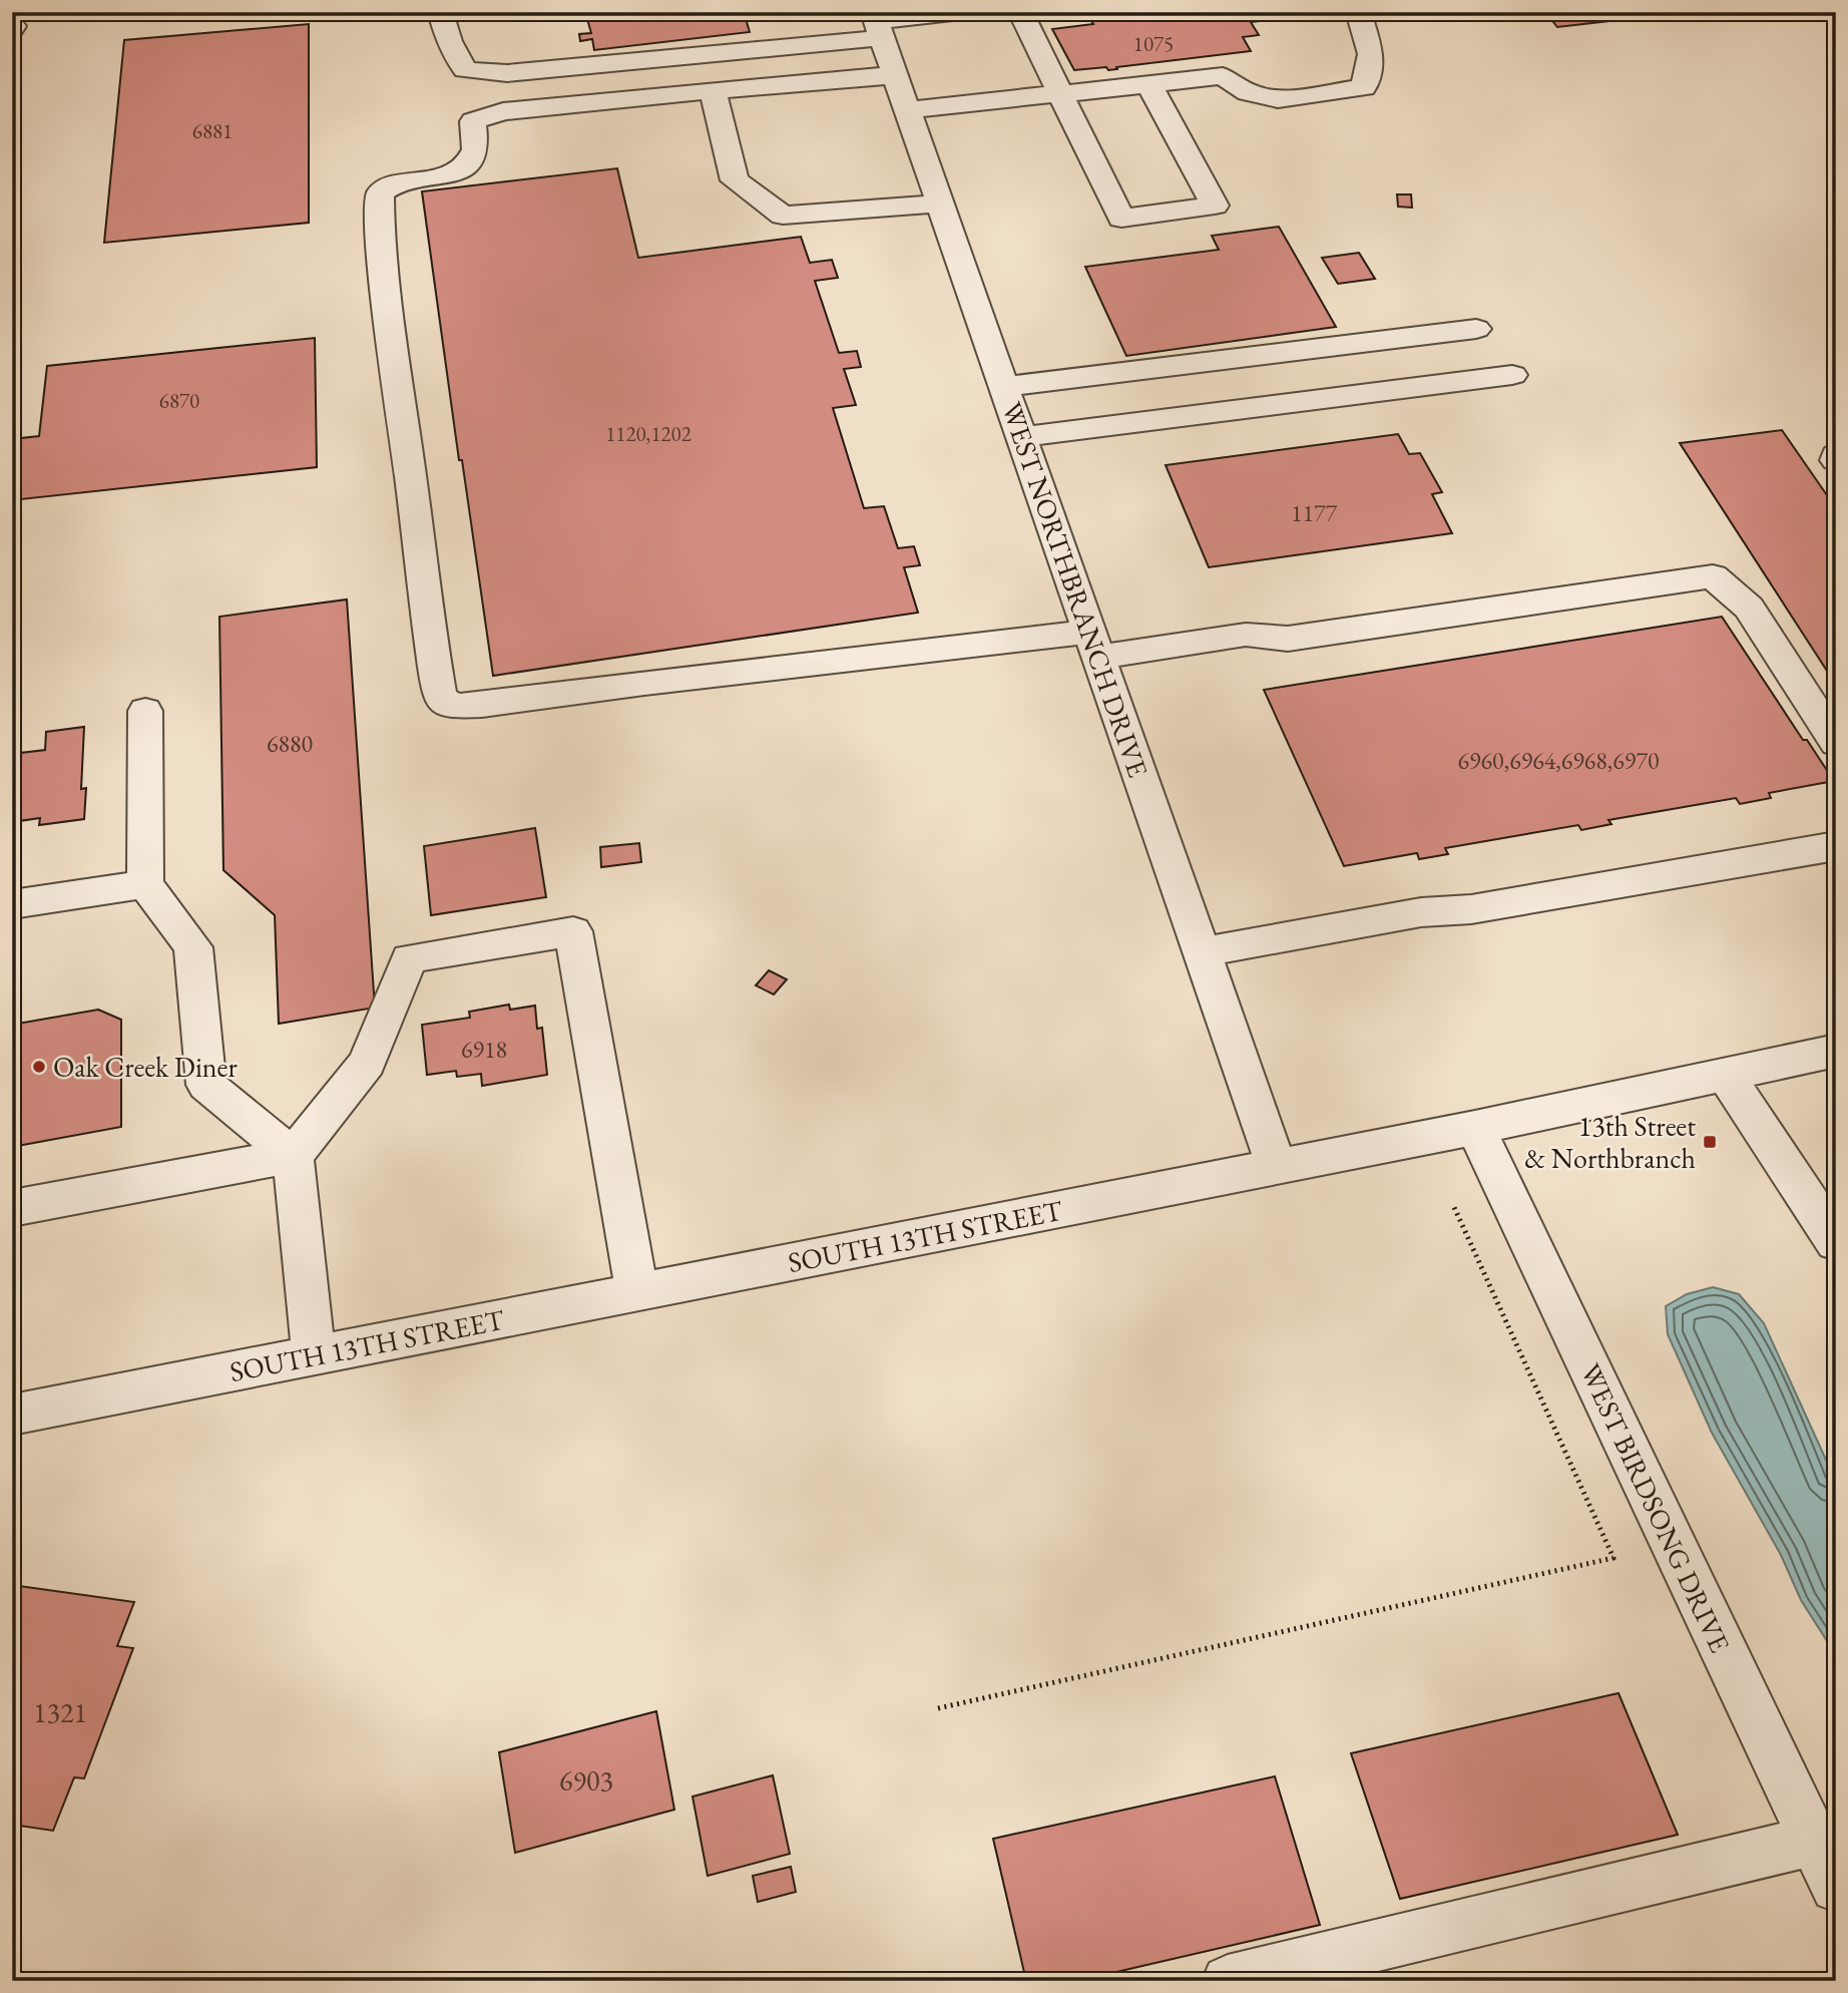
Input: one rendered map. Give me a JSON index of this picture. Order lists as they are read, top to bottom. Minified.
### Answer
{"streets":{"street":["WEST NORTHBRANCH DRIVE","SOUTH 13TH STREET","WEST BIRDSONG DRIVE"]},"crossings":[["WEST NORTHBRANCH DRIVE","SOUTH 13TH STREET"],["SOUTH 13TH STREET","WEST BIRDSONG DRIVE"]],"places":{"other":["Oak Creek Diner"],"transit":["13th Street & Northbranch"]},"house_numbers":["1075","6881","6870","1120,1202","1177","6880","6960,6964,6968,6970","6918","1321","6903"]}
